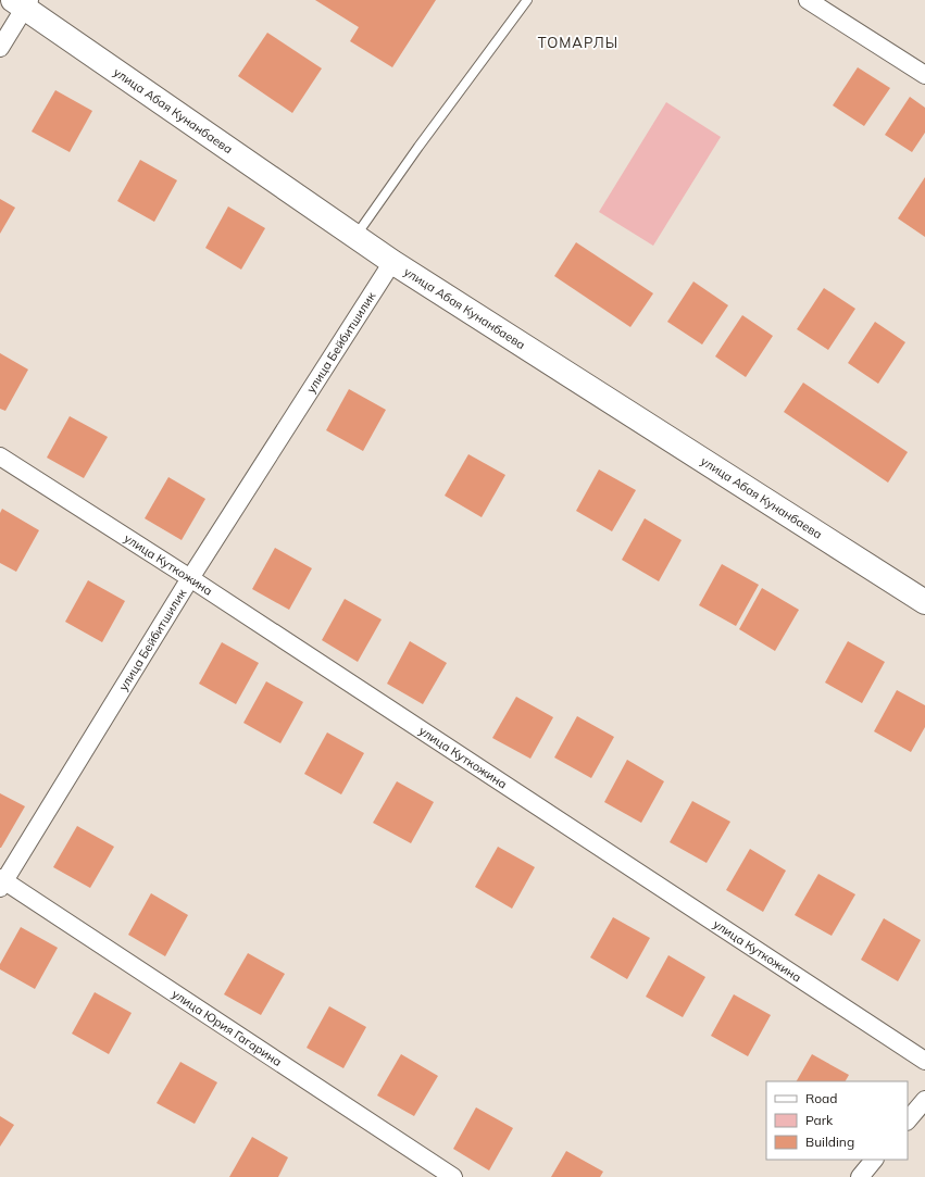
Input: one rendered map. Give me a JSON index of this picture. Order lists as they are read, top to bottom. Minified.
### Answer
{"streets":{"street":["улица Абая Кунанбаева","улица Бейбитшилик","улица Куткожина","улица Юрия Гагарина"]},"crossings":[["улица Абая Кунанбаева","улица Бейбитшилик"],["улица Бейбитшилик","улица Куткожина"],["улица Бейбитшилик","улица Юрия Гагарина"]],"districts":["ТОМАРЛЫ"],"legend":["Road","Park","Building"]}
